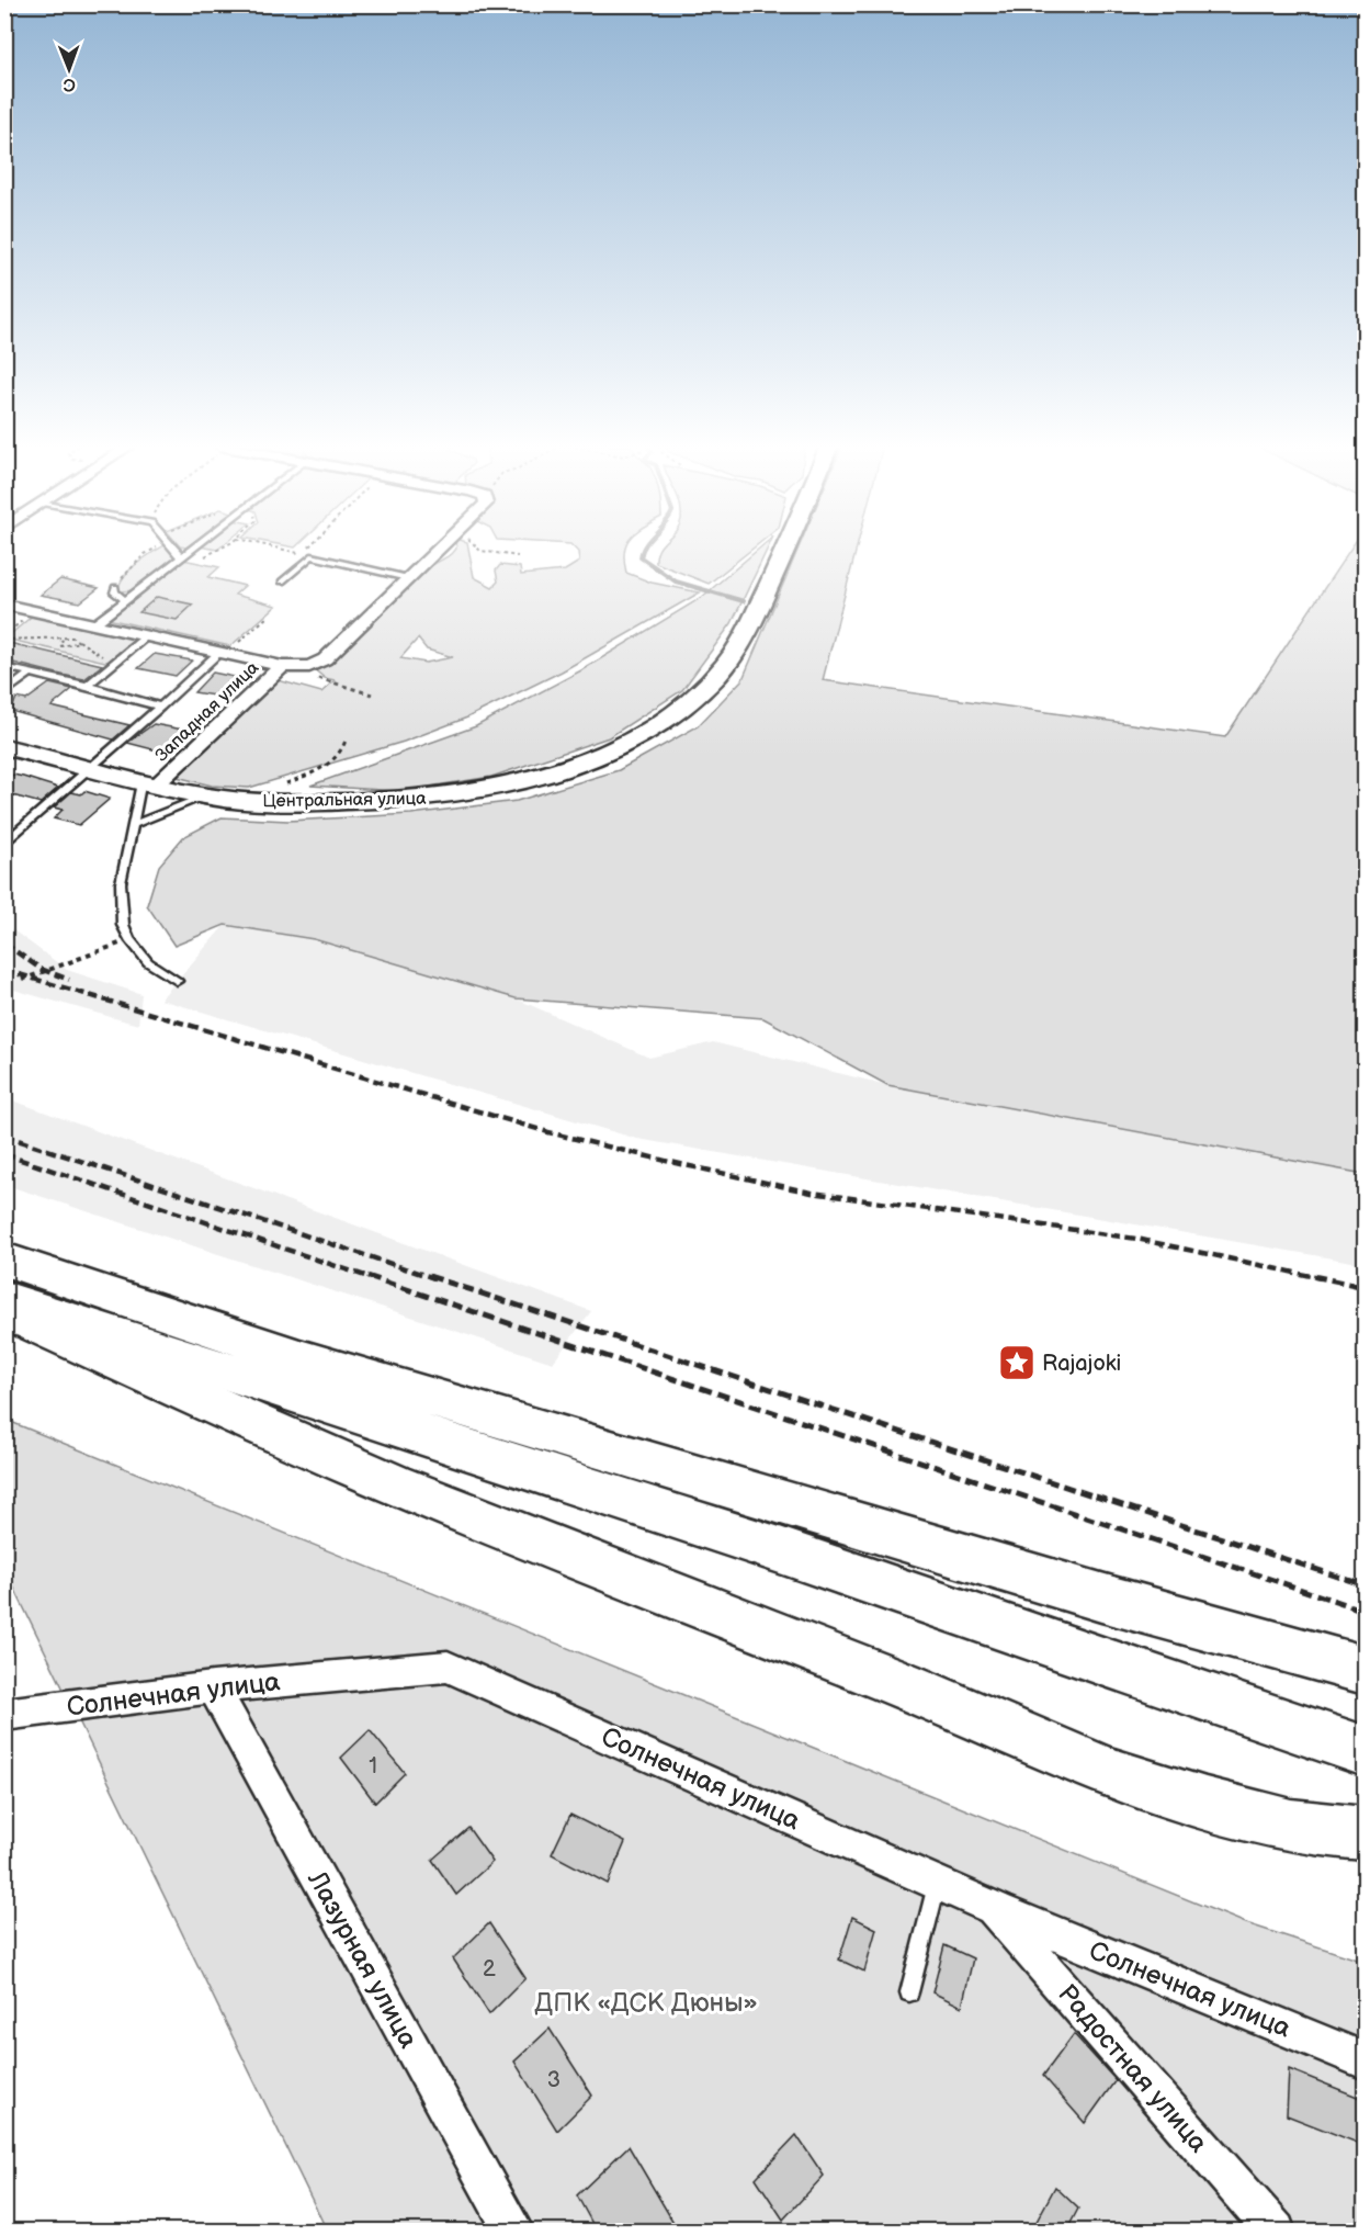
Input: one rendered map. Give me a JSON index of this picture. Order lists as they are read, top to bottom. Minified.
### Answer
{"streets":{"main road":["Центральная улица"],"street":["Западная улица","Солнечная улица","Лазурная улица","Радостная улица"]},"crossings":[["Западная улица","Центральная улица"],["Солнечная улица","Лазурная улица"],["Солнечная улица","Радостная улица"]],"parks":["ДПК «ДСК Дюны»"],"places":{"place":["Rajajoki"]},"house_numbers":["1","2","3"],"north":"bottom"}
